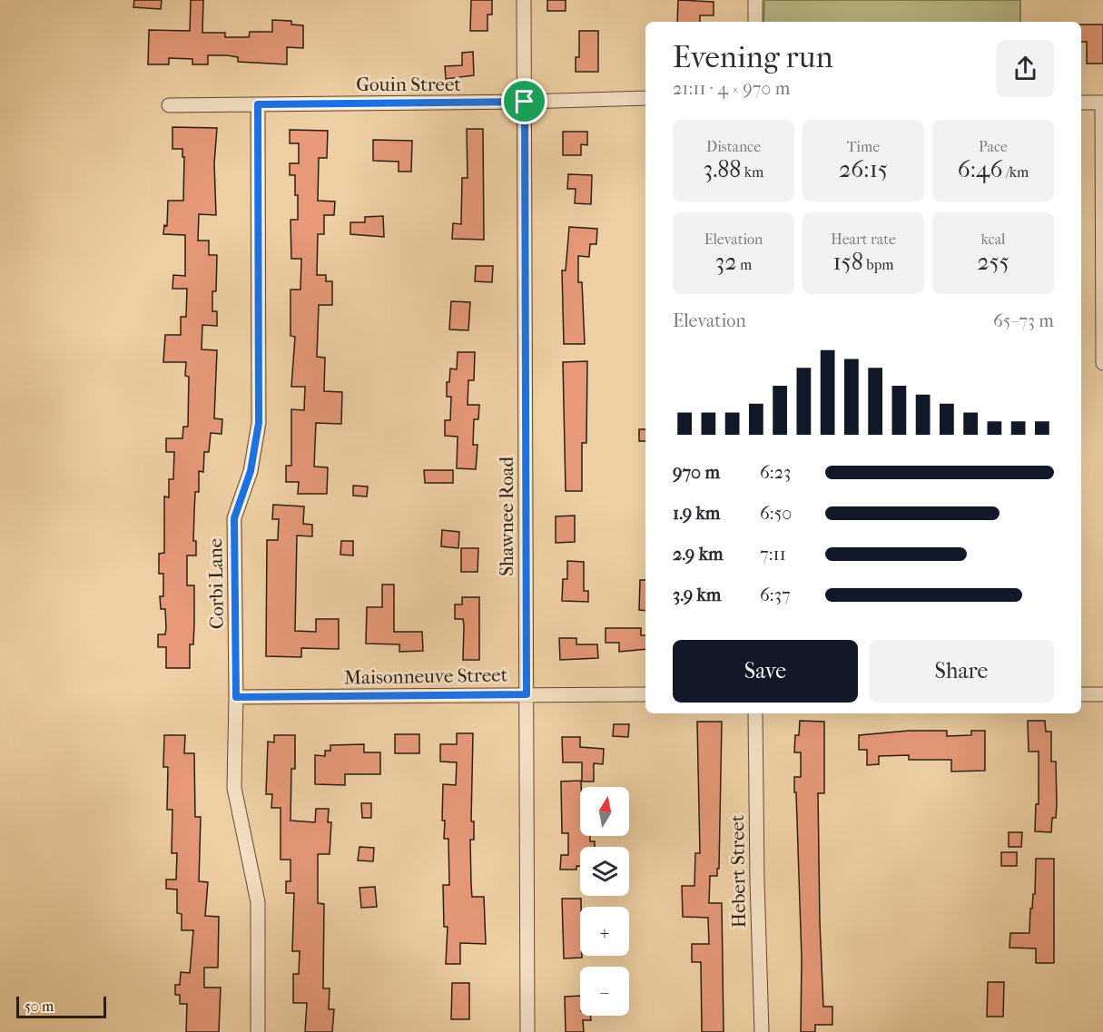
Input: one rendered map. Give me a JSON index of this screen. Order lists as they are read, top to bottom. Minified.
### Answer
{"streets":{"street":["Gouin Street","Shawnee Road","Corbi Lane","Maisonneuve Street","Hebert Street"]},"crossings":[["Gouin Street","Shawnee Road"],["Gouin Street","Corbi Lane"],["Shawnee Road","Maisonneuve Street"],["Corbi Lane","Maisonneuve Street"]],"scale_bar":"50 m","north":"top","page":{"heading":["Evening run","21:11 · 4 × 970 m"],"stats":[["Distance","3.88 km"],["Time","26:15"],["Pace","6:46 /km"],["Elevation","32 m"],["Heart rate","158 bpm"],["kcal","255"]],"chart":["Elevation","65–73 m"],"list":[{"name":"970 m","note":"6:23"},{"name":"1.9 km","note":"6:50"},{"name":"2.9 km","note":"7:11"},{"name":"3.9 km","note":"6:37"}],"buttons":["Save","Share"],"map_buttons":["+","−"],"scale":"50 m"}}
